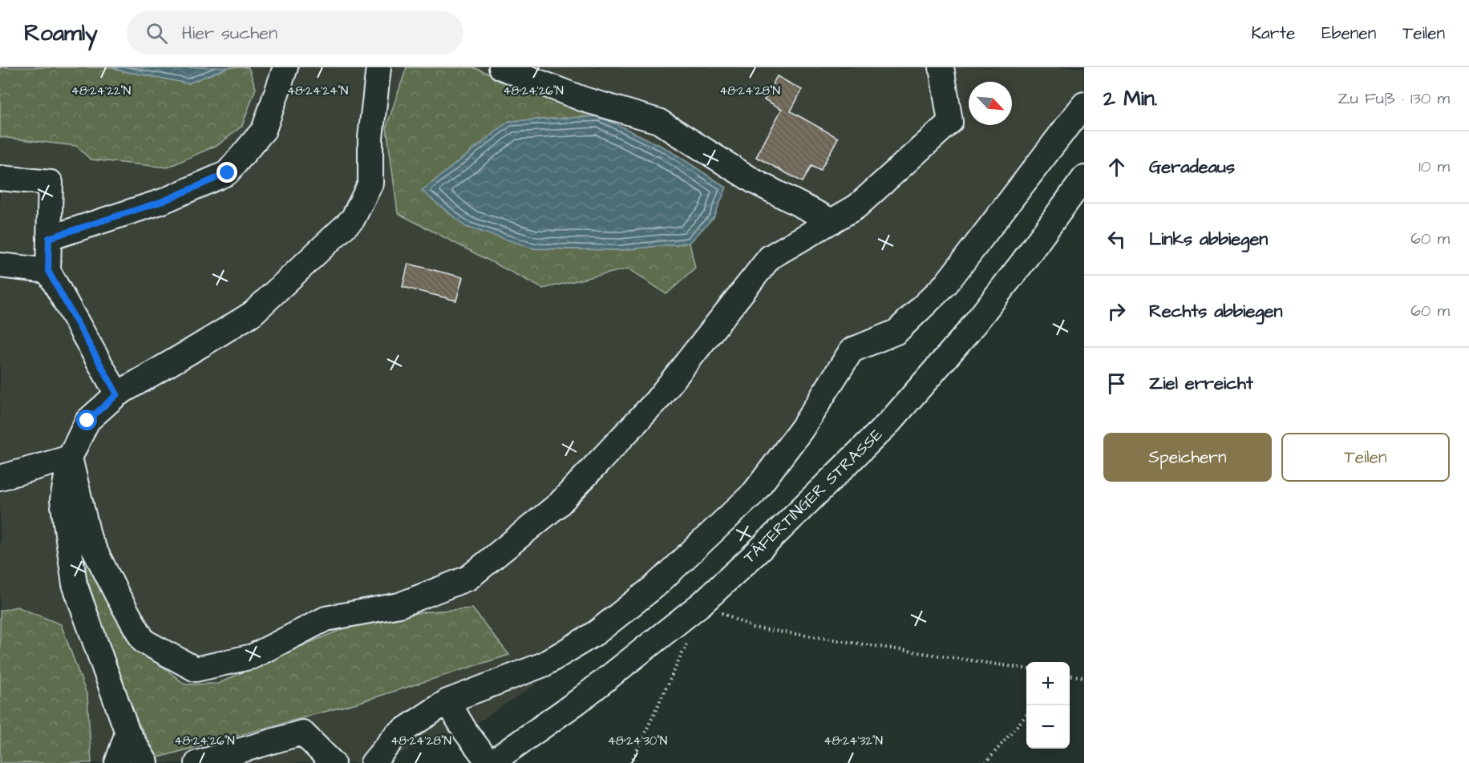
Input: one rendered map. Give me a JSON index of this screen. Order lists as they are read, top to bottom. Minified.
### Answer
{"streets":{"street":["TÄFERTINGER STRASSE"]},"north":"bottom right","page":{"header":"Roamly","search":"Hier suchen","nav":["Karte","Ebenen","Teilen"],"heading":["2 Min.","Zu Fuß · 130 m"],"list":[["Geradeaus","10 m"],["Links abbiegen","60 m"],["Rechts abbiegen","60 m"],"Ziel erreicht"],"buttons":["Speichern","Teilen"],"map_buttons":["+","−"]},"coordinates":["48°24'22\"N","48°24'24\"N","48°24'26\"N","48°24'28\"N","48°24'30\"N","48°24'32\"N"]}
